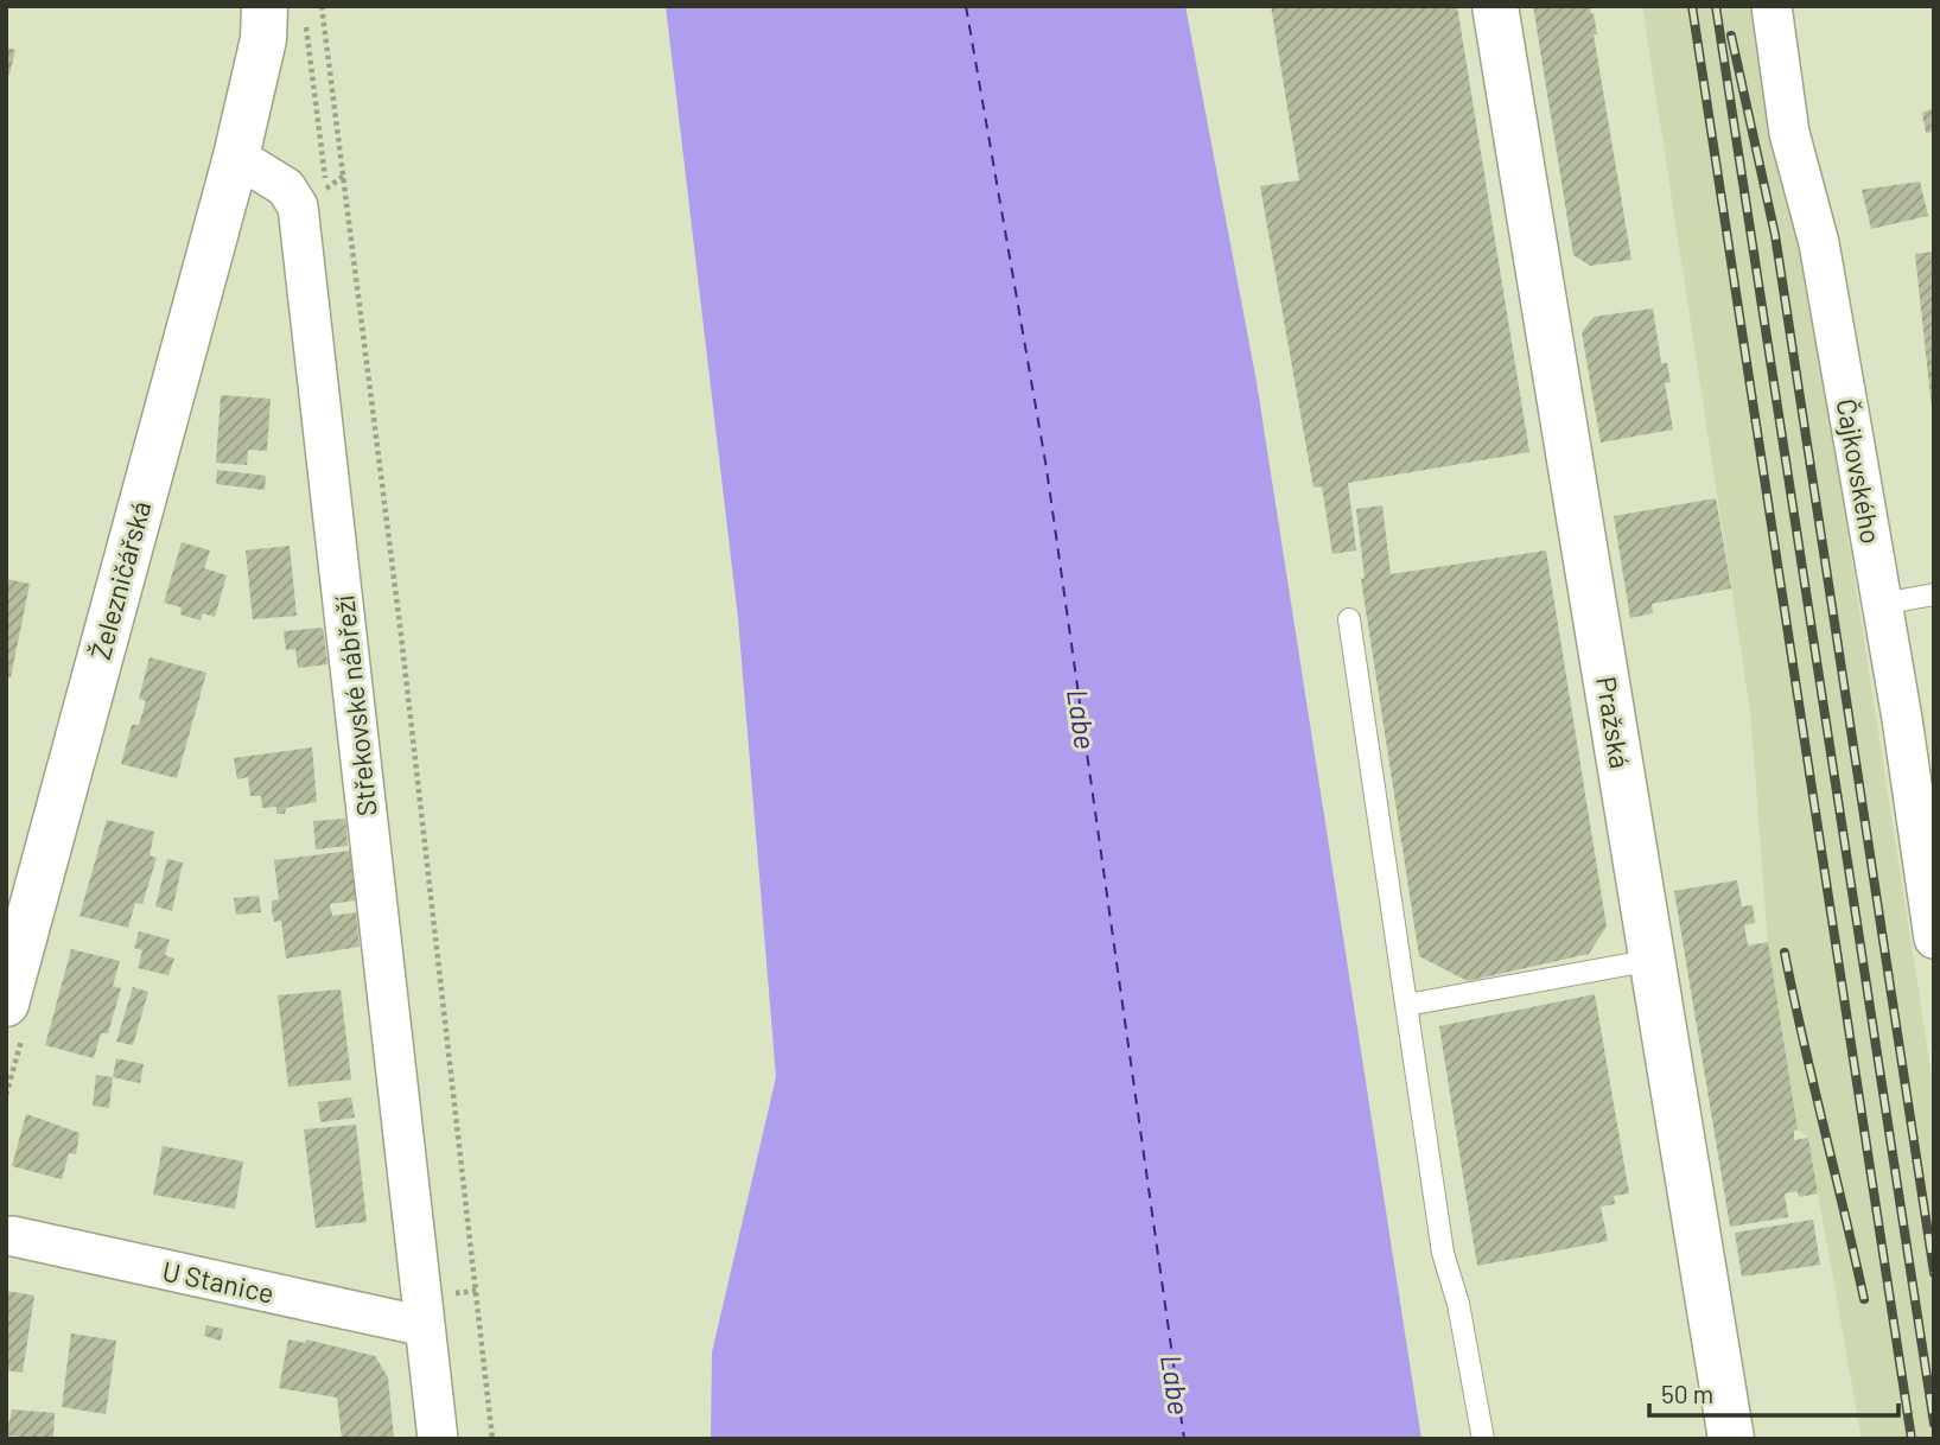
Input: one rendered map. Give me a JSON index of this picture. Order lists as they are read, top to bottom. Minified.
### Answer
{"streets":{"main road":["Železničářská","Pražská"],"street":["Čajkovského","Střekovské nábřeží","U Stanice"]},"crossings":[["Železničářská","Střekovské nábřeží"],["Střekovské nábřeží","U Stanice"]],"water":["Labe"],"scale_bar":"50 m"}
